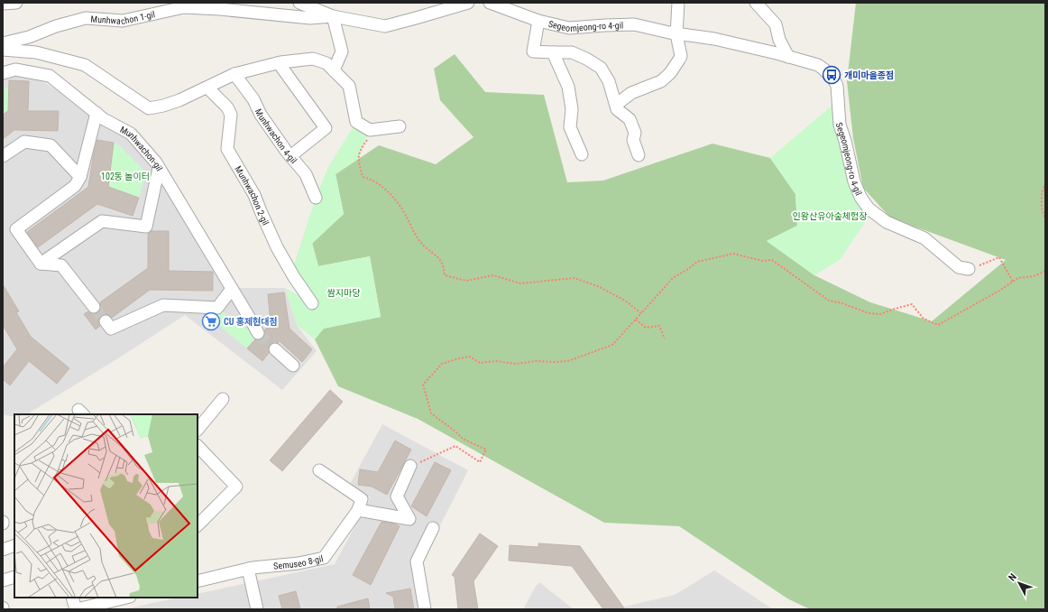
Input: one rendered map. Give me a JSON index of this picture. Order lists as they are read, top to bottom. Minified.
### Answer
{"streets":{"street":["Munhwachon 1-gil","Segeomjeong-ro 4-gil","Munhwachon 4-gil","Munhwachon-gil","Munhwachon 2-gil","Semuseo 8-gil"]},"parks":["102동 놀이터","인왕산유아숲체험장","쌈지마당"],"places":{"bus stop":["개미마을종점"],"supermarket":["CU 홍제현대점"]},"north":"top left"}
